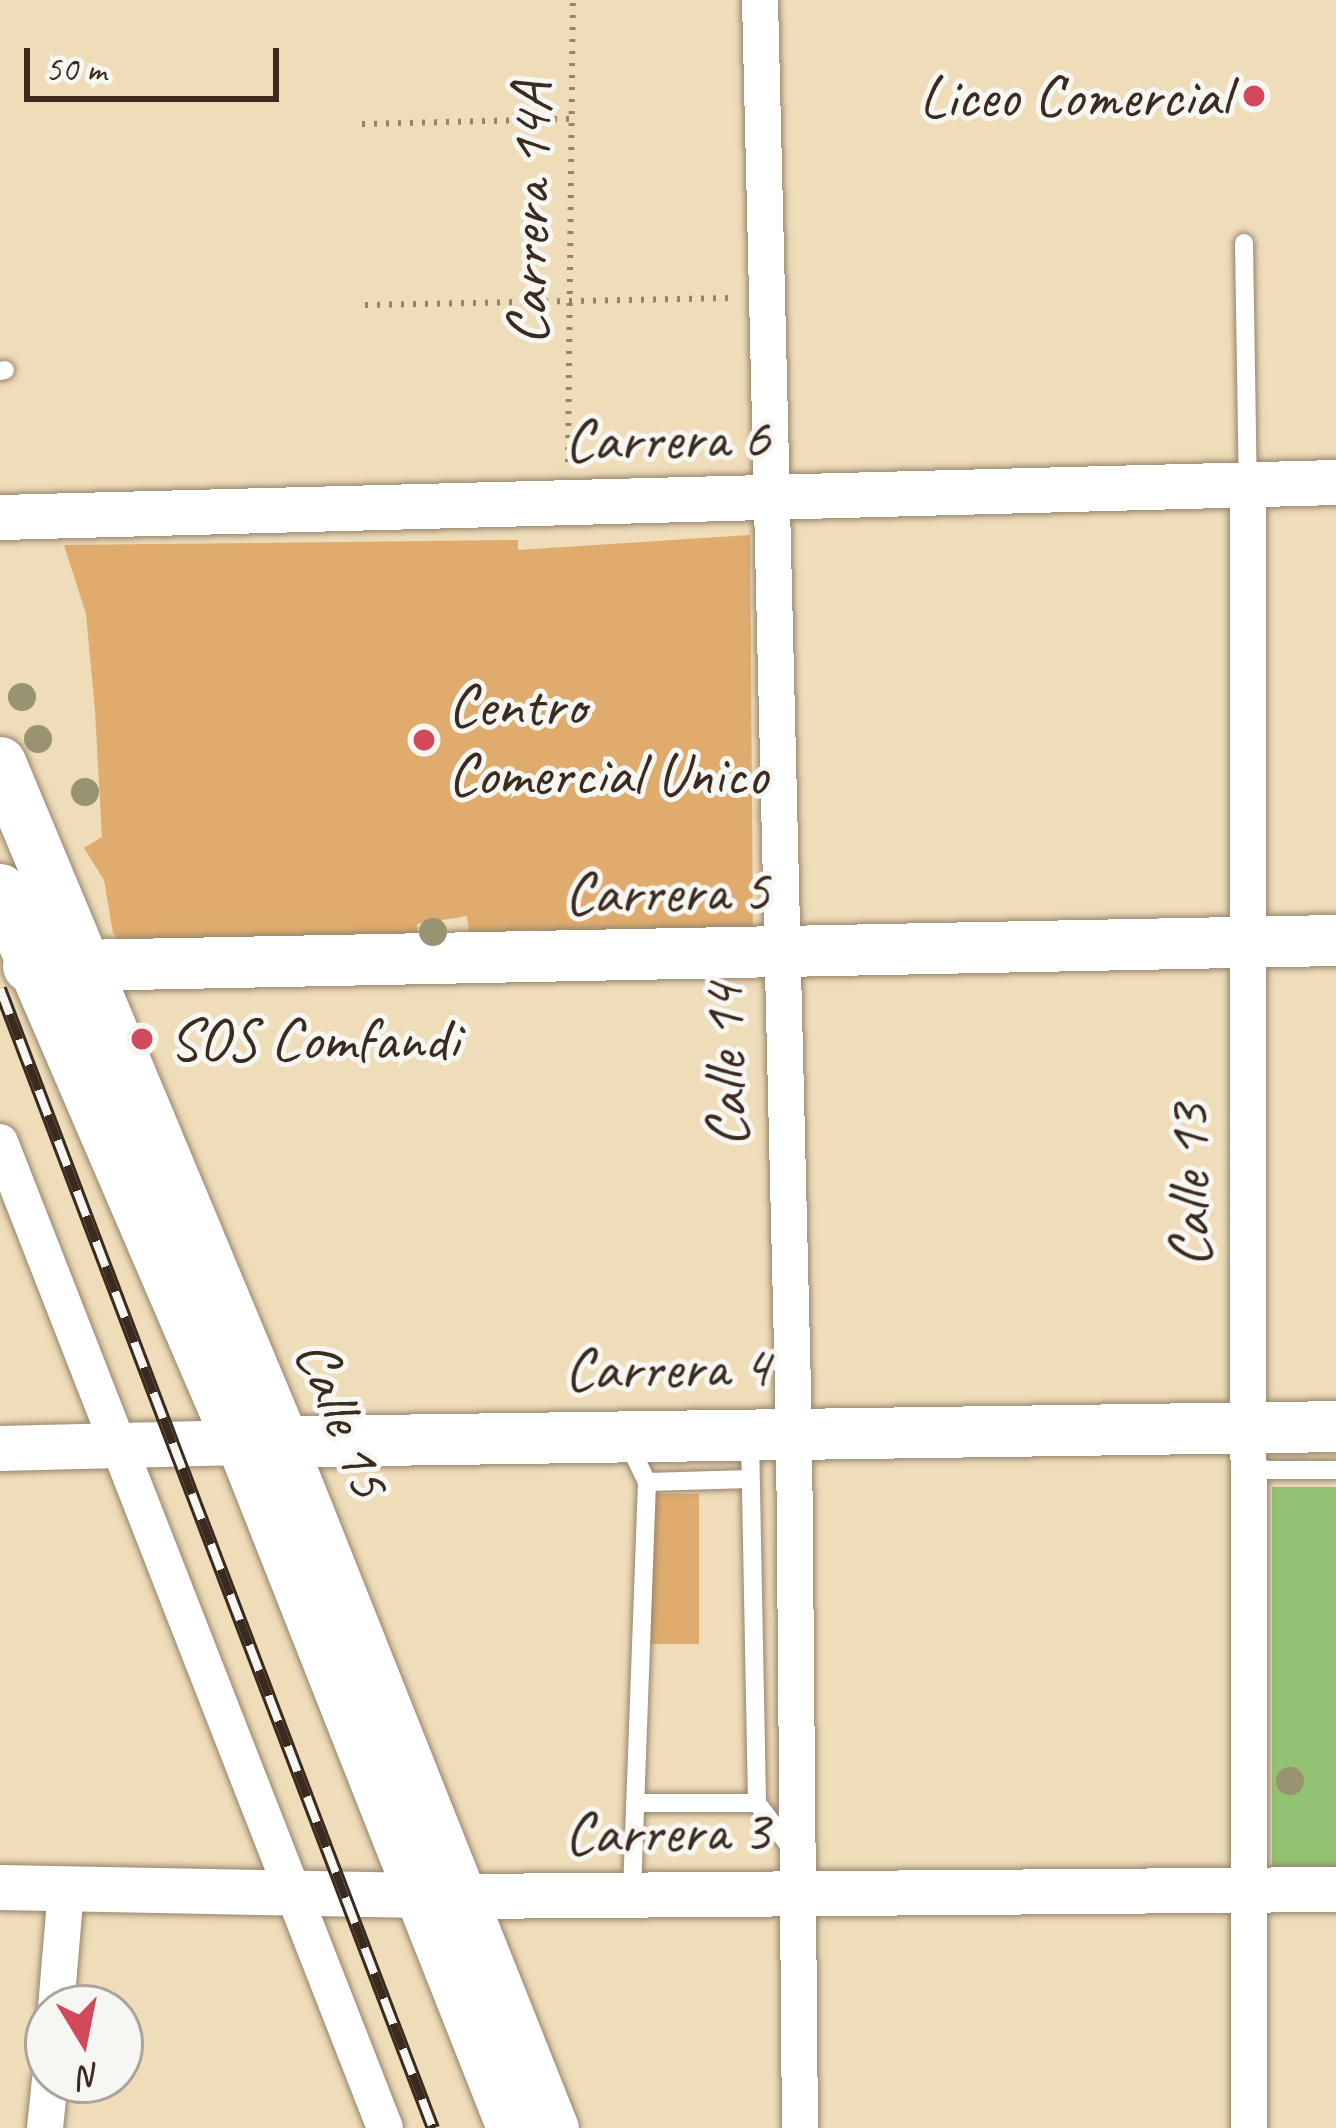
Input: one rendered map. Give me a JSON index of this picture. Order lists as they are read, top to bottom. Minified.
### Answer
{"streets":{"main road":["Carrera 5","Carrera 4","Calle 15"],"street":["Carrera 6","Calle 14","Calle 13","Carrera 3"],"path":["Carrera 14A"]},"crossings":[["Carrera 14A","Carrera 6"],["Carrera 6","Calle 14"],["Carrera 6","Calle 13"],["Carrera 5","Calle 14"],["Carrera 5","Calle 13"],["Carrera 5","Calle 15"],["Calle 14","Carrera 4"],["Calle 14","Carrera 3"],["Calle 13","Carrera 4"],["Calle 13","Carrera 3"],["Carrera 4","Calle 15"],["Calle 15","Carrera 3"]],"places":["Liceo Comercial","Centro Comercial Unico","SOS Comfandi"],"scale_bar":"50 m","north":"bottom"}
